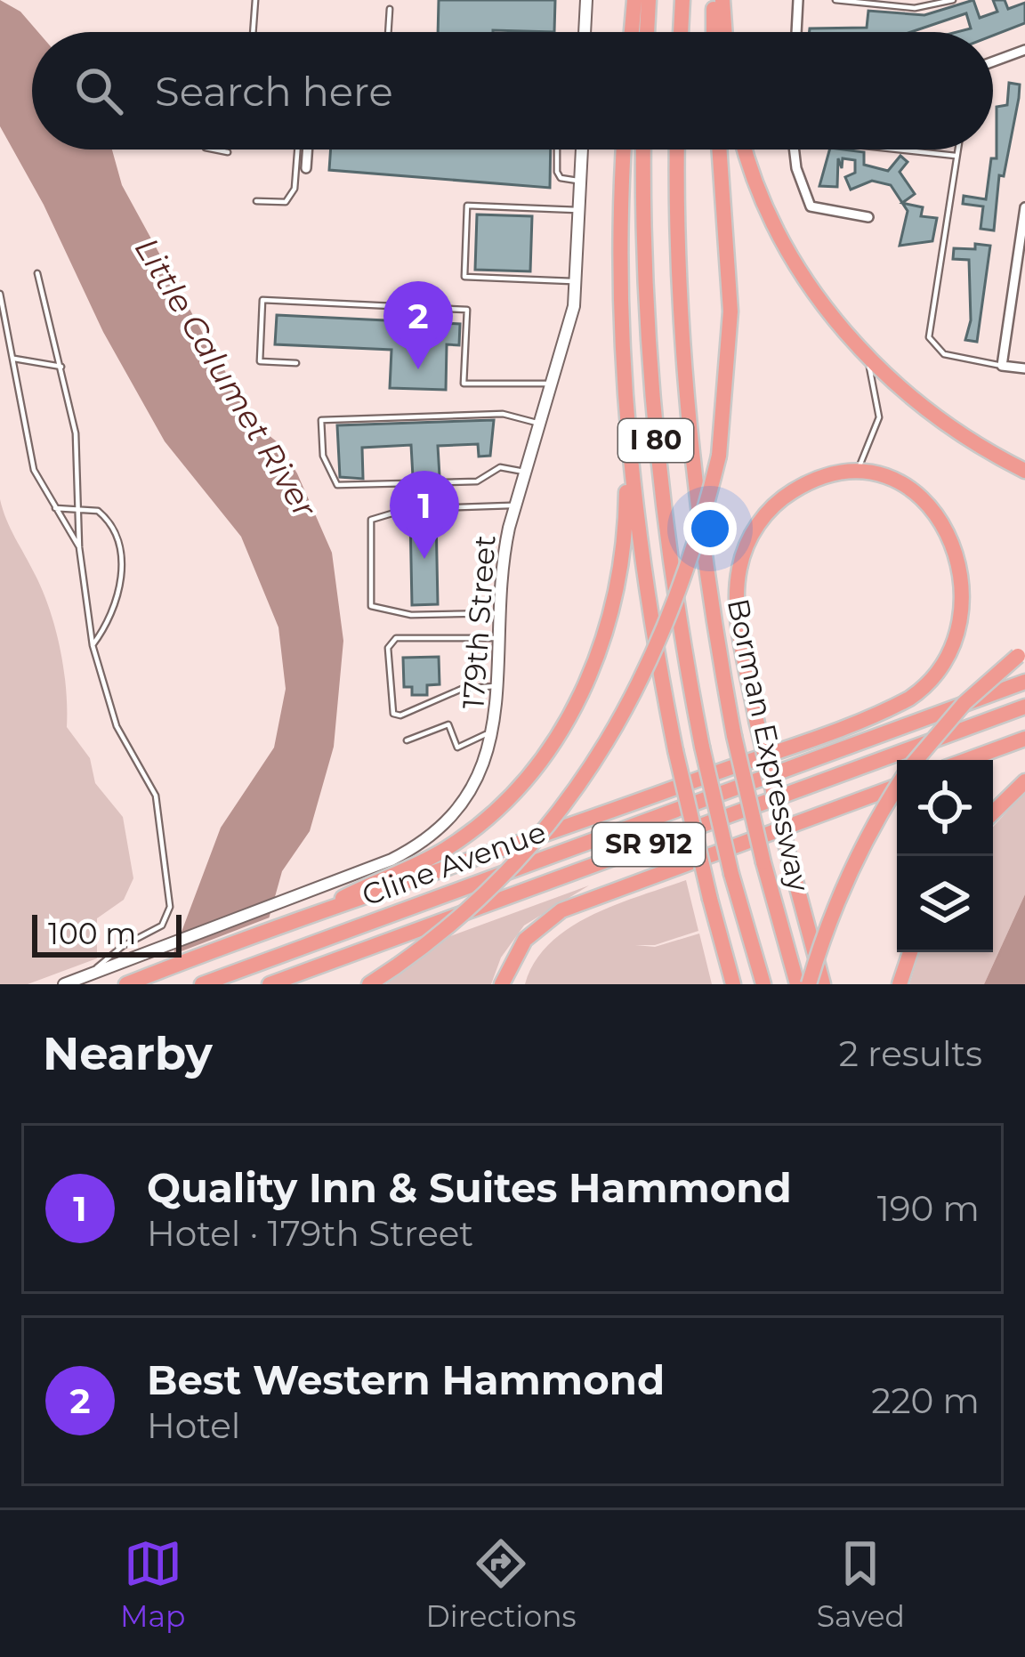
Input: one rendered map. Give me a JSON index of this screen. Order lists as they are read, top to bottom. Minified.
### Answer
{"streets":{"highway":["I 80","Borman Expressway","SR 912","Cline Avenue"],"street":["179th Street"]},"water":["Little Calumet River"],"scale_bar":"100 m","page":{"search":"Search here","pins":["2","1"],"scale":"100 m","heading":["Nearby","2 results"],"list":[{"mark":"1","name":"Quality Inn & Suites Hammond","note":"Hotel · 179th Street","value":"190 m"},{"mark":"2","name":"Best Western Hammond","note":"Hotel","value":"220 m"}],"nav":["Map","Directions","Saved"]}}
